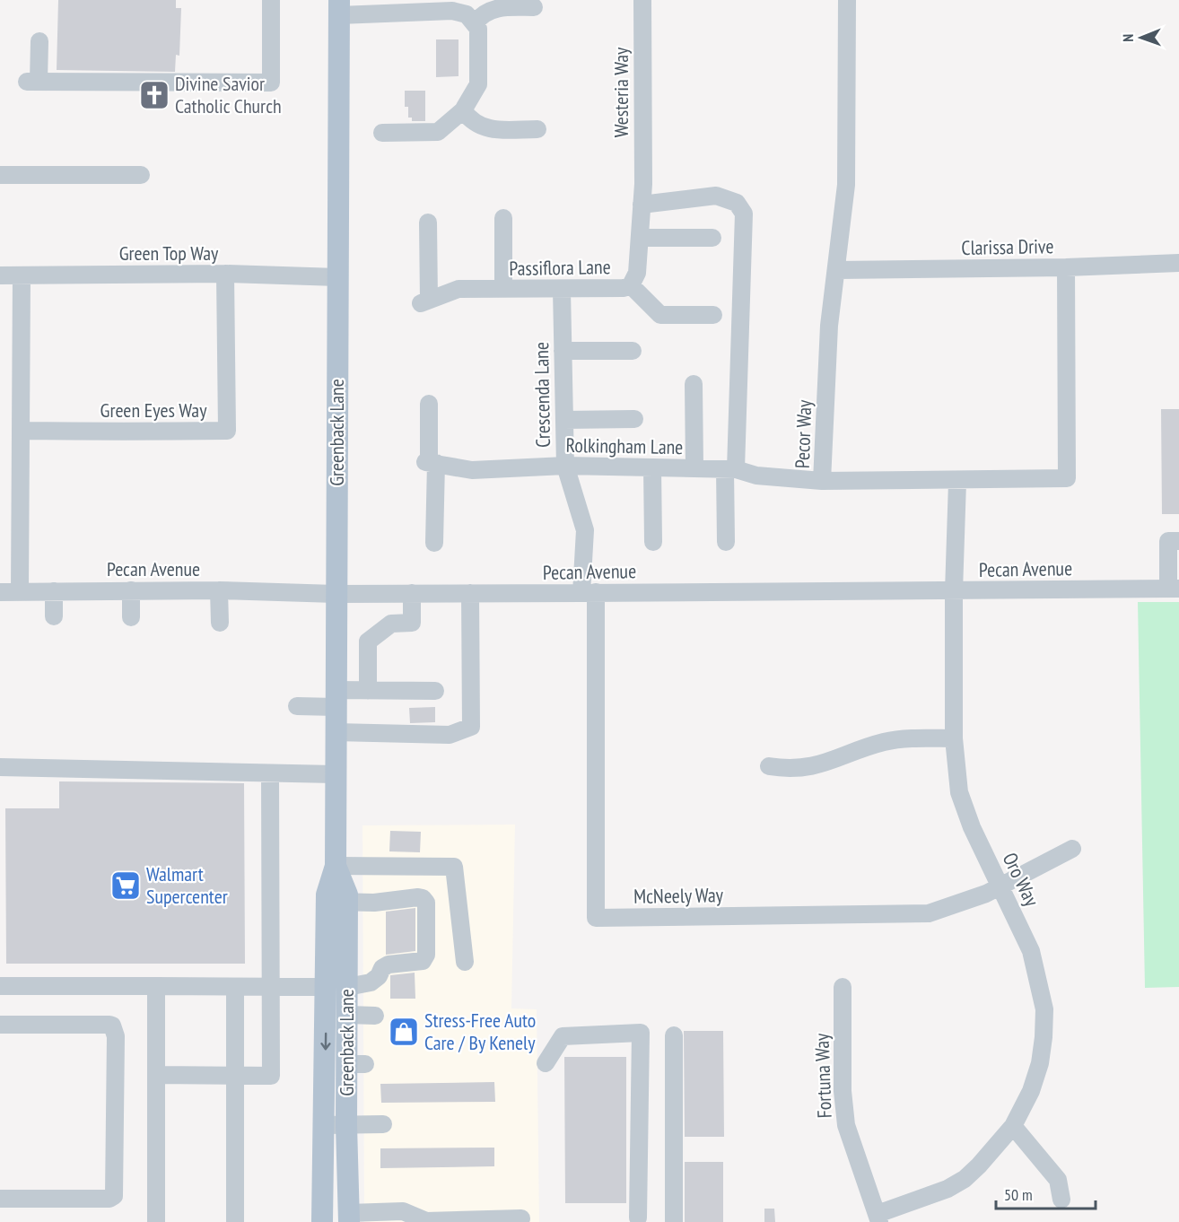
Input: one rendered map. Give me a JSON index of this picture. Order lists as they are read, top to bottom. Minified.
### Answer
{"streets":{"main road":["Greenback Lane"],"street":["Westeria Way","Clarissa Drive","Green Top Way","Passiflora Lane","Crescenda Lane","Green Eyes Way","Pecor Way","Rolkingham Lane","Pecan Avenue","Oro Way","McNeely Way","Fortuna Way"]},"crossings":[["Westeria Way","Passiflora Lane"],["Clarissa Drive","Pecor Way"],["Green Top Way","Green Eyes Way"],["Green Top Way","Greenback Lane"],["Passiflora Lane","Crescenda Lane"],["Crescenda Lane","Rolkingham Lane"],["Crescenda Lane","Pecan Avenue"],["Crescenda Lane","McNeely Way"],["Greenback Lane","Pecan Avenue"],["Pecor Way","Rolkingham Lane"],["Pecor Way","Oro Way"],["Pecan Avenue","Oro Way"],["Pecan Avenue","McNeely Way"],["Oro Way","McNeely Way"],["Oro Way","Fortuna Way"]],"places":{"church":["Divine Savior Catholic Church"],"supermarket":["Walmart Supercenter"],"shop":["Stress-Free Auto Care / By Kenely"]},"scale_bar":"50 m","north":"left"}
